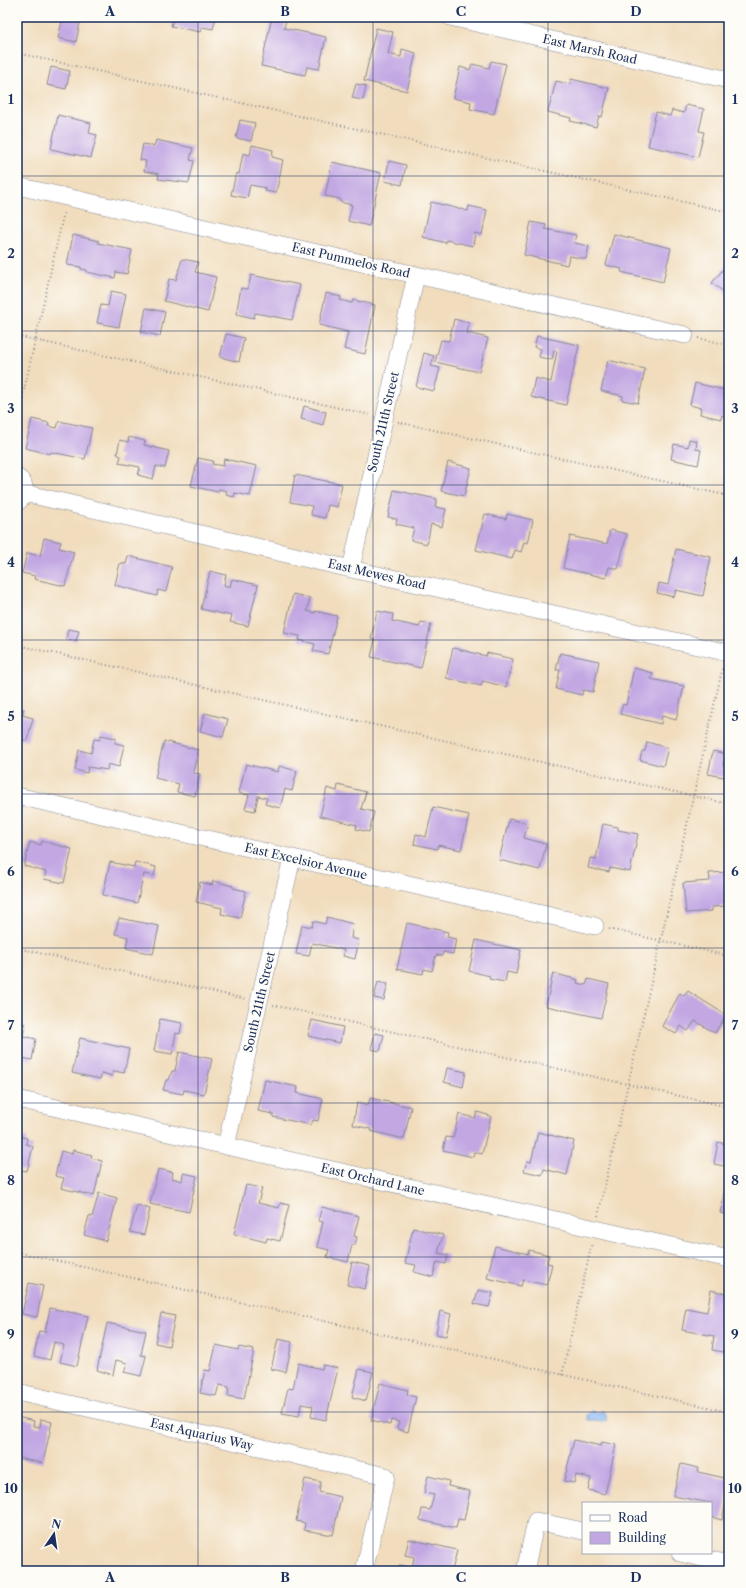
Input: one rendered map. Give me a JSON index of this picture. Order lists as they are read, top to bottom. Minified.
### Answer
{"streets":{"street":["East Marsh Road","East Pummelos Road","South 211th Street","East Mewes Road","East Excelsior Avenue","East Orchard Lane","East Aquarius Way"]},"crossings":[["East Pummelos Road","South 211th Street"],["South 211th Street","East Mewes Road"],["South 211th Street","East Excelsior Avenue"],["South 211th Street","East Orchard Lane"]],"legend":["Road","Building"],"north":"top","grid":{"columns":["A","B","C","D"],"rows":["1","2","3","4","5","6","7","8","9","10"]}}
